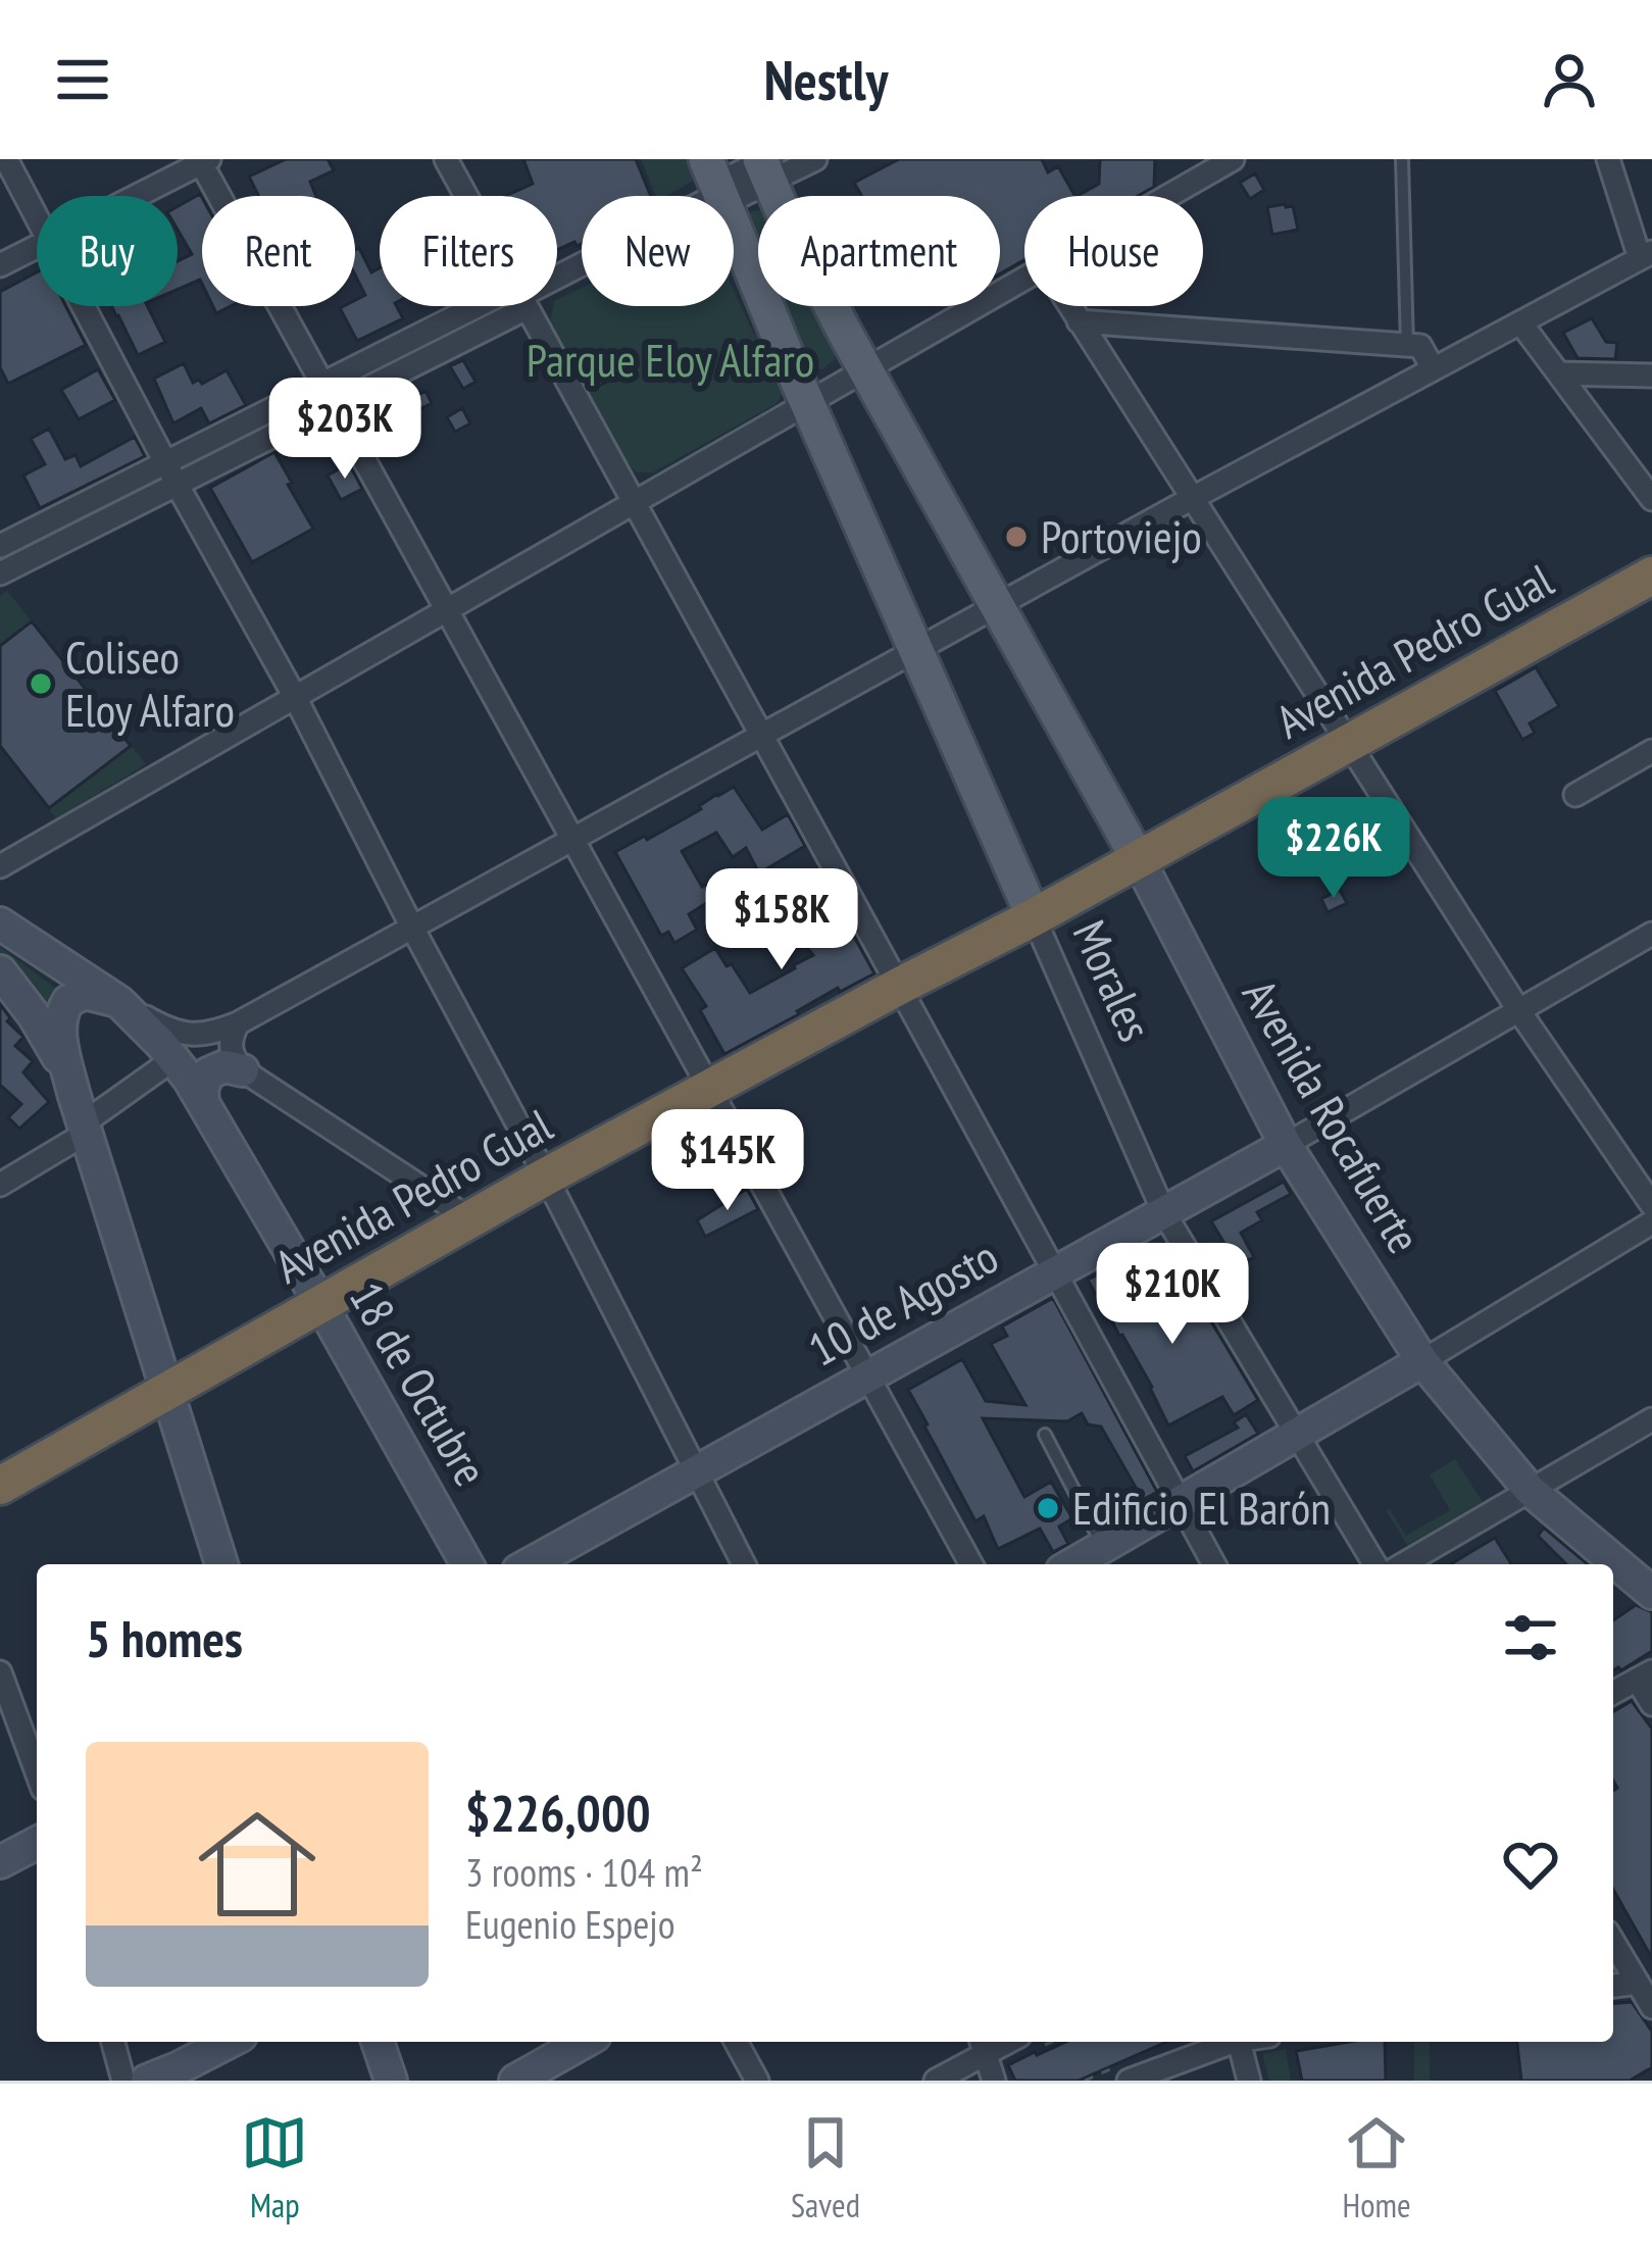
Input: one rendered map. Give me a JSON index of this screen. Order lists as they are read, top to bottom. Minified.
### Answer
{"streets":{"highway":["Avenida Pedro Gual"],"main road":["Morales","Avenida Rocafuerte"],"street":["10 de Agosto","18 de Octubre"]},"crossings":[["Avenida Pedro Gual","Morales"],["Avenida Pedro Gual","Avenida Rocafuerte"],["Avenida Pedro Gual","18 de Octubre"],["Morales","10 de Agosto"],["Avenida Rocafuerte","10 de Agosto"]],"parks":["Parque Eloy Alfaro"],"places":["Portoviejo","Coliseo Eloy Alfaro","Edificio El Barón"],"page":{"header":"Nestly","chip":["Buy","Rent","Filters","New","Apartment","House"],"price":["$203K","$226K","$158K","$145K","$210K"],"heading":"5 homes","list":[{"name":"$226,000","note":"3 rooms · 104 m² · Eugenio Espejo"}],"tabs":["Map","Saved","Home"]}}
